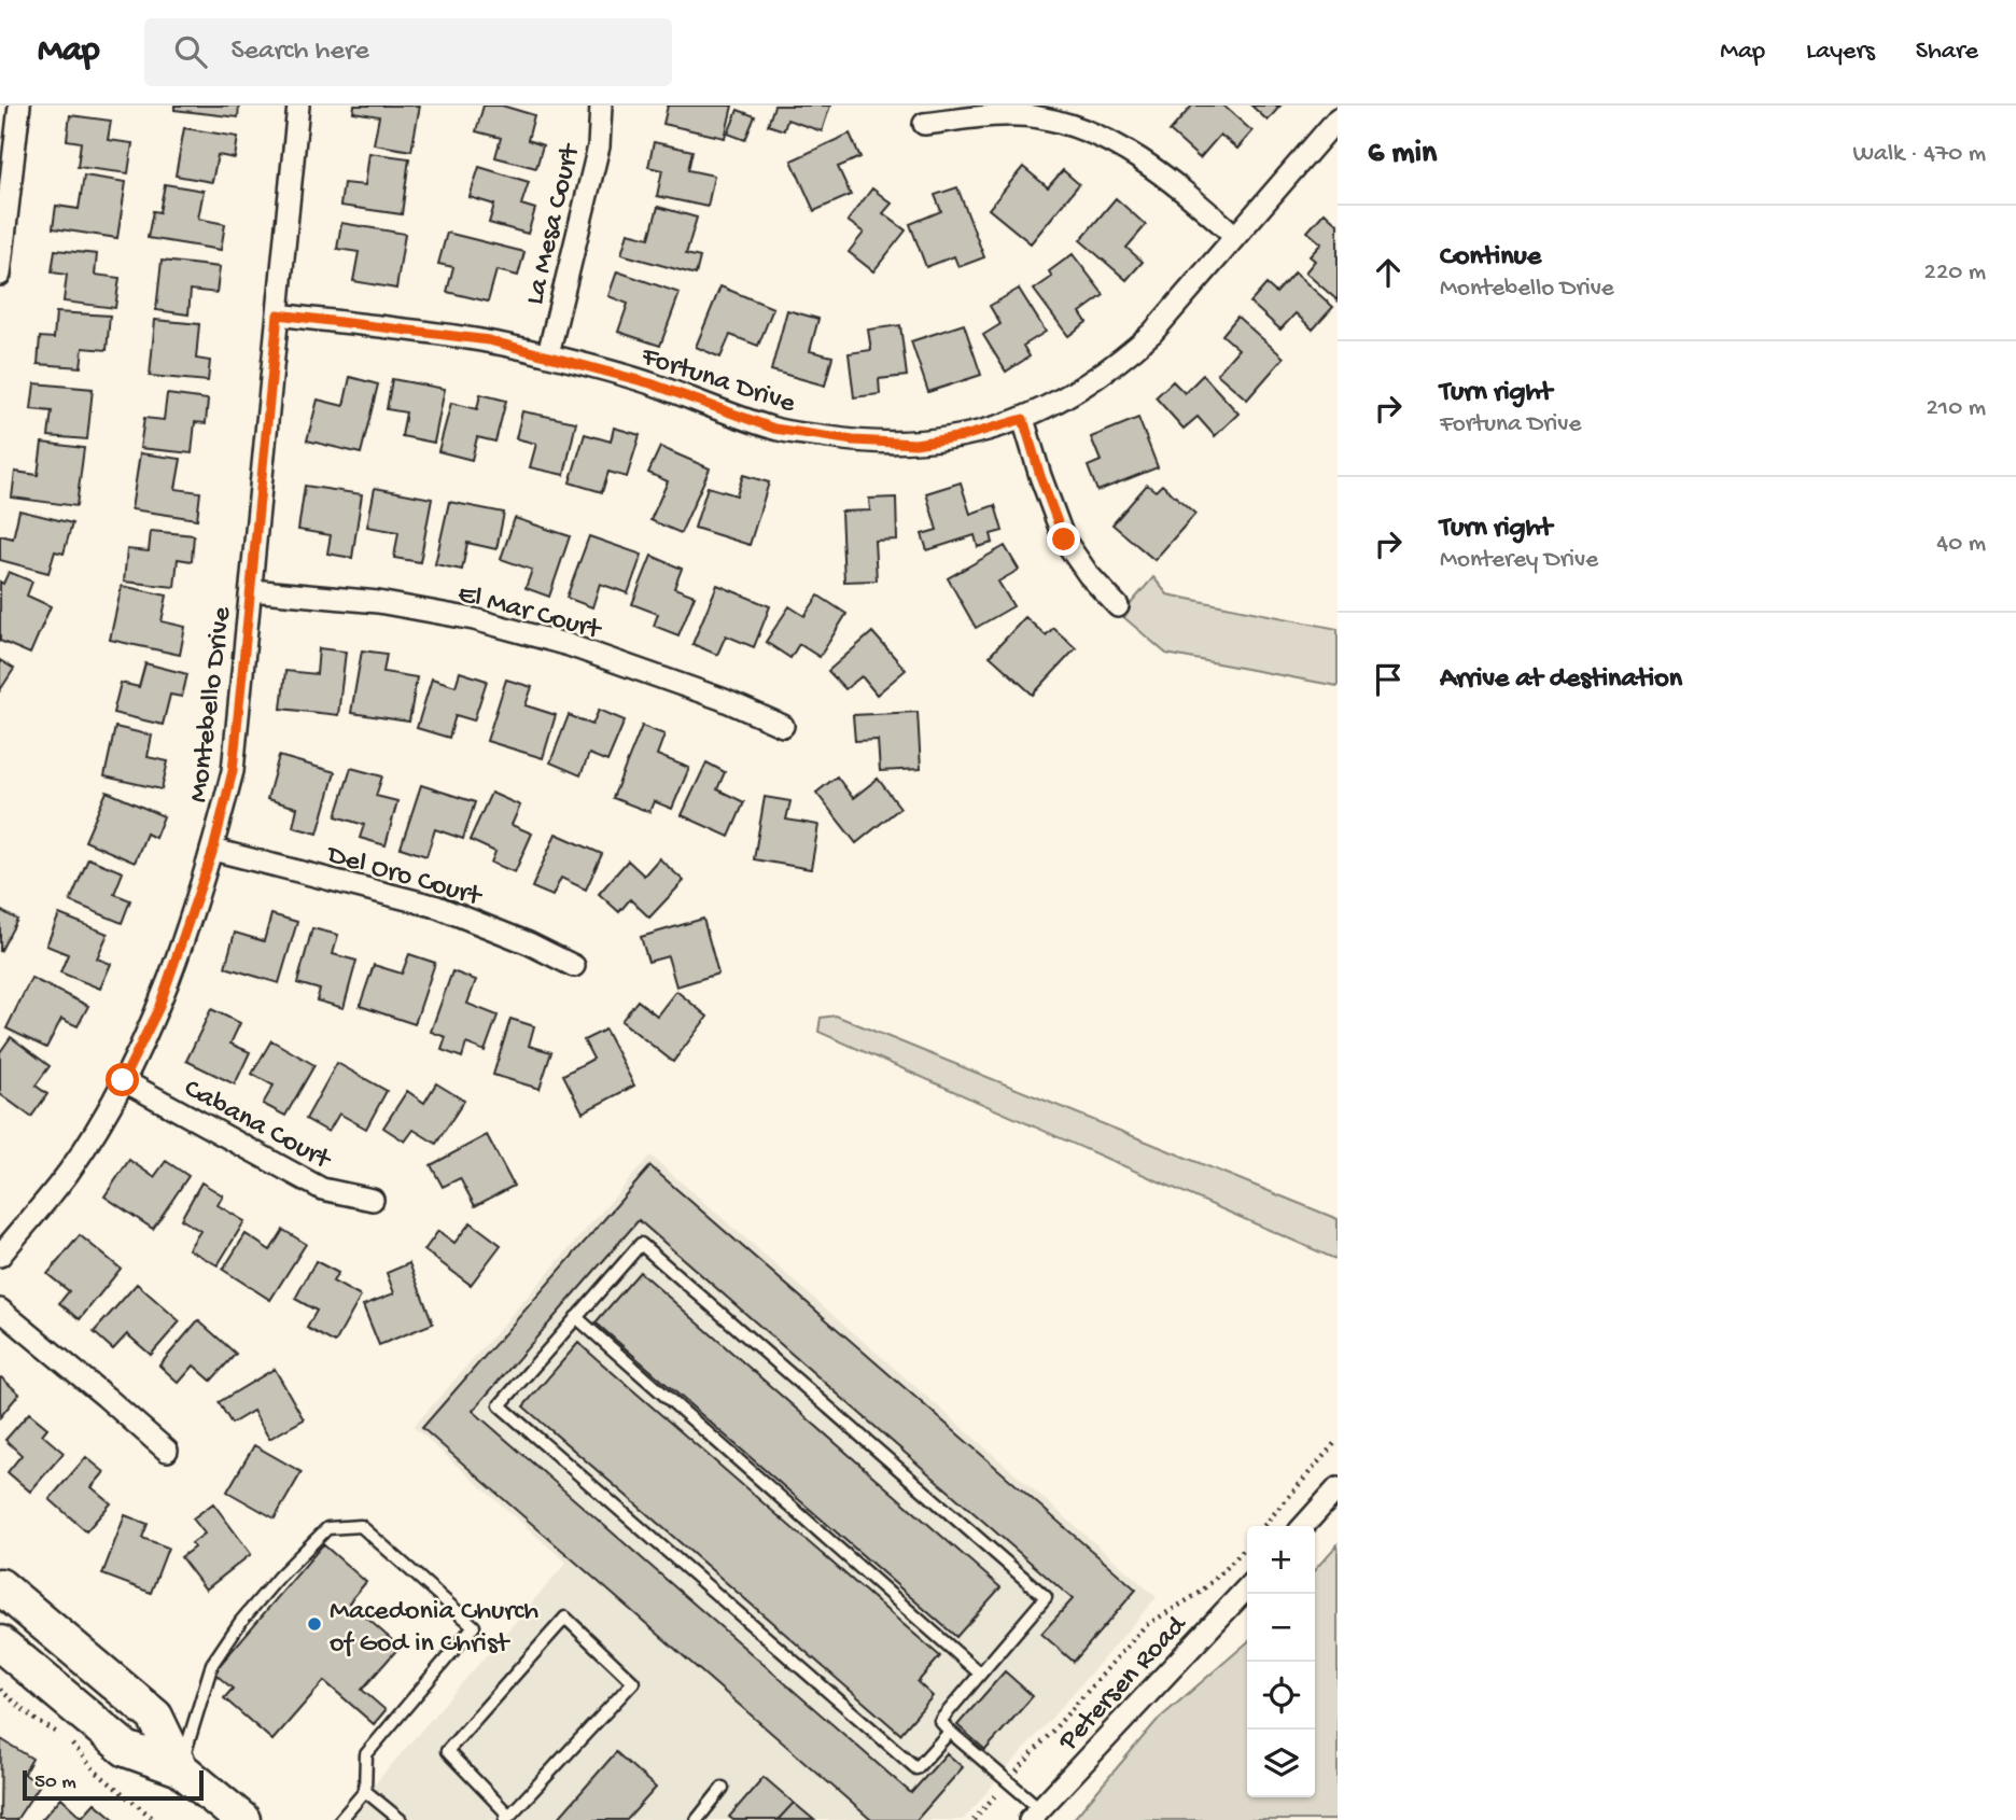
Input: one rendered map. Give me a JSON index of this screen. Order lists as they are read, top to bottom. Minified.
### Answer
{"streets":{"street":["La Mesa Court","Fortuna Drive","El Mar Court","Montebello Drive","Del Oro Court","Cabana Court","Petersen Road"]},"crossings":[["La Mesa Court","Fortuna Drive"],["Fortuna Drive","Montebello Drive"],["El Mar Court","Montebello Drive"],["Montebello Drive","Del Oro Court"],["Montebello Drive","Cabana Court"]],"places":["Macedonia Church of God in Christ"],"scale_bar":"50 m","page":{"header":"Map","search":"Search here","nav":["Map","Layers","Share"],"heading":["6 min","Walk · 470 m"],"list":[["Continue","Montebello Drive","220 m"],["Turn right","Fortuna Drive","210 m"],["Turn right","Monterey Drive","40 m"],"Arrive at destination"],"map_buttons":["+","−"],"scale":"50 m"}}
